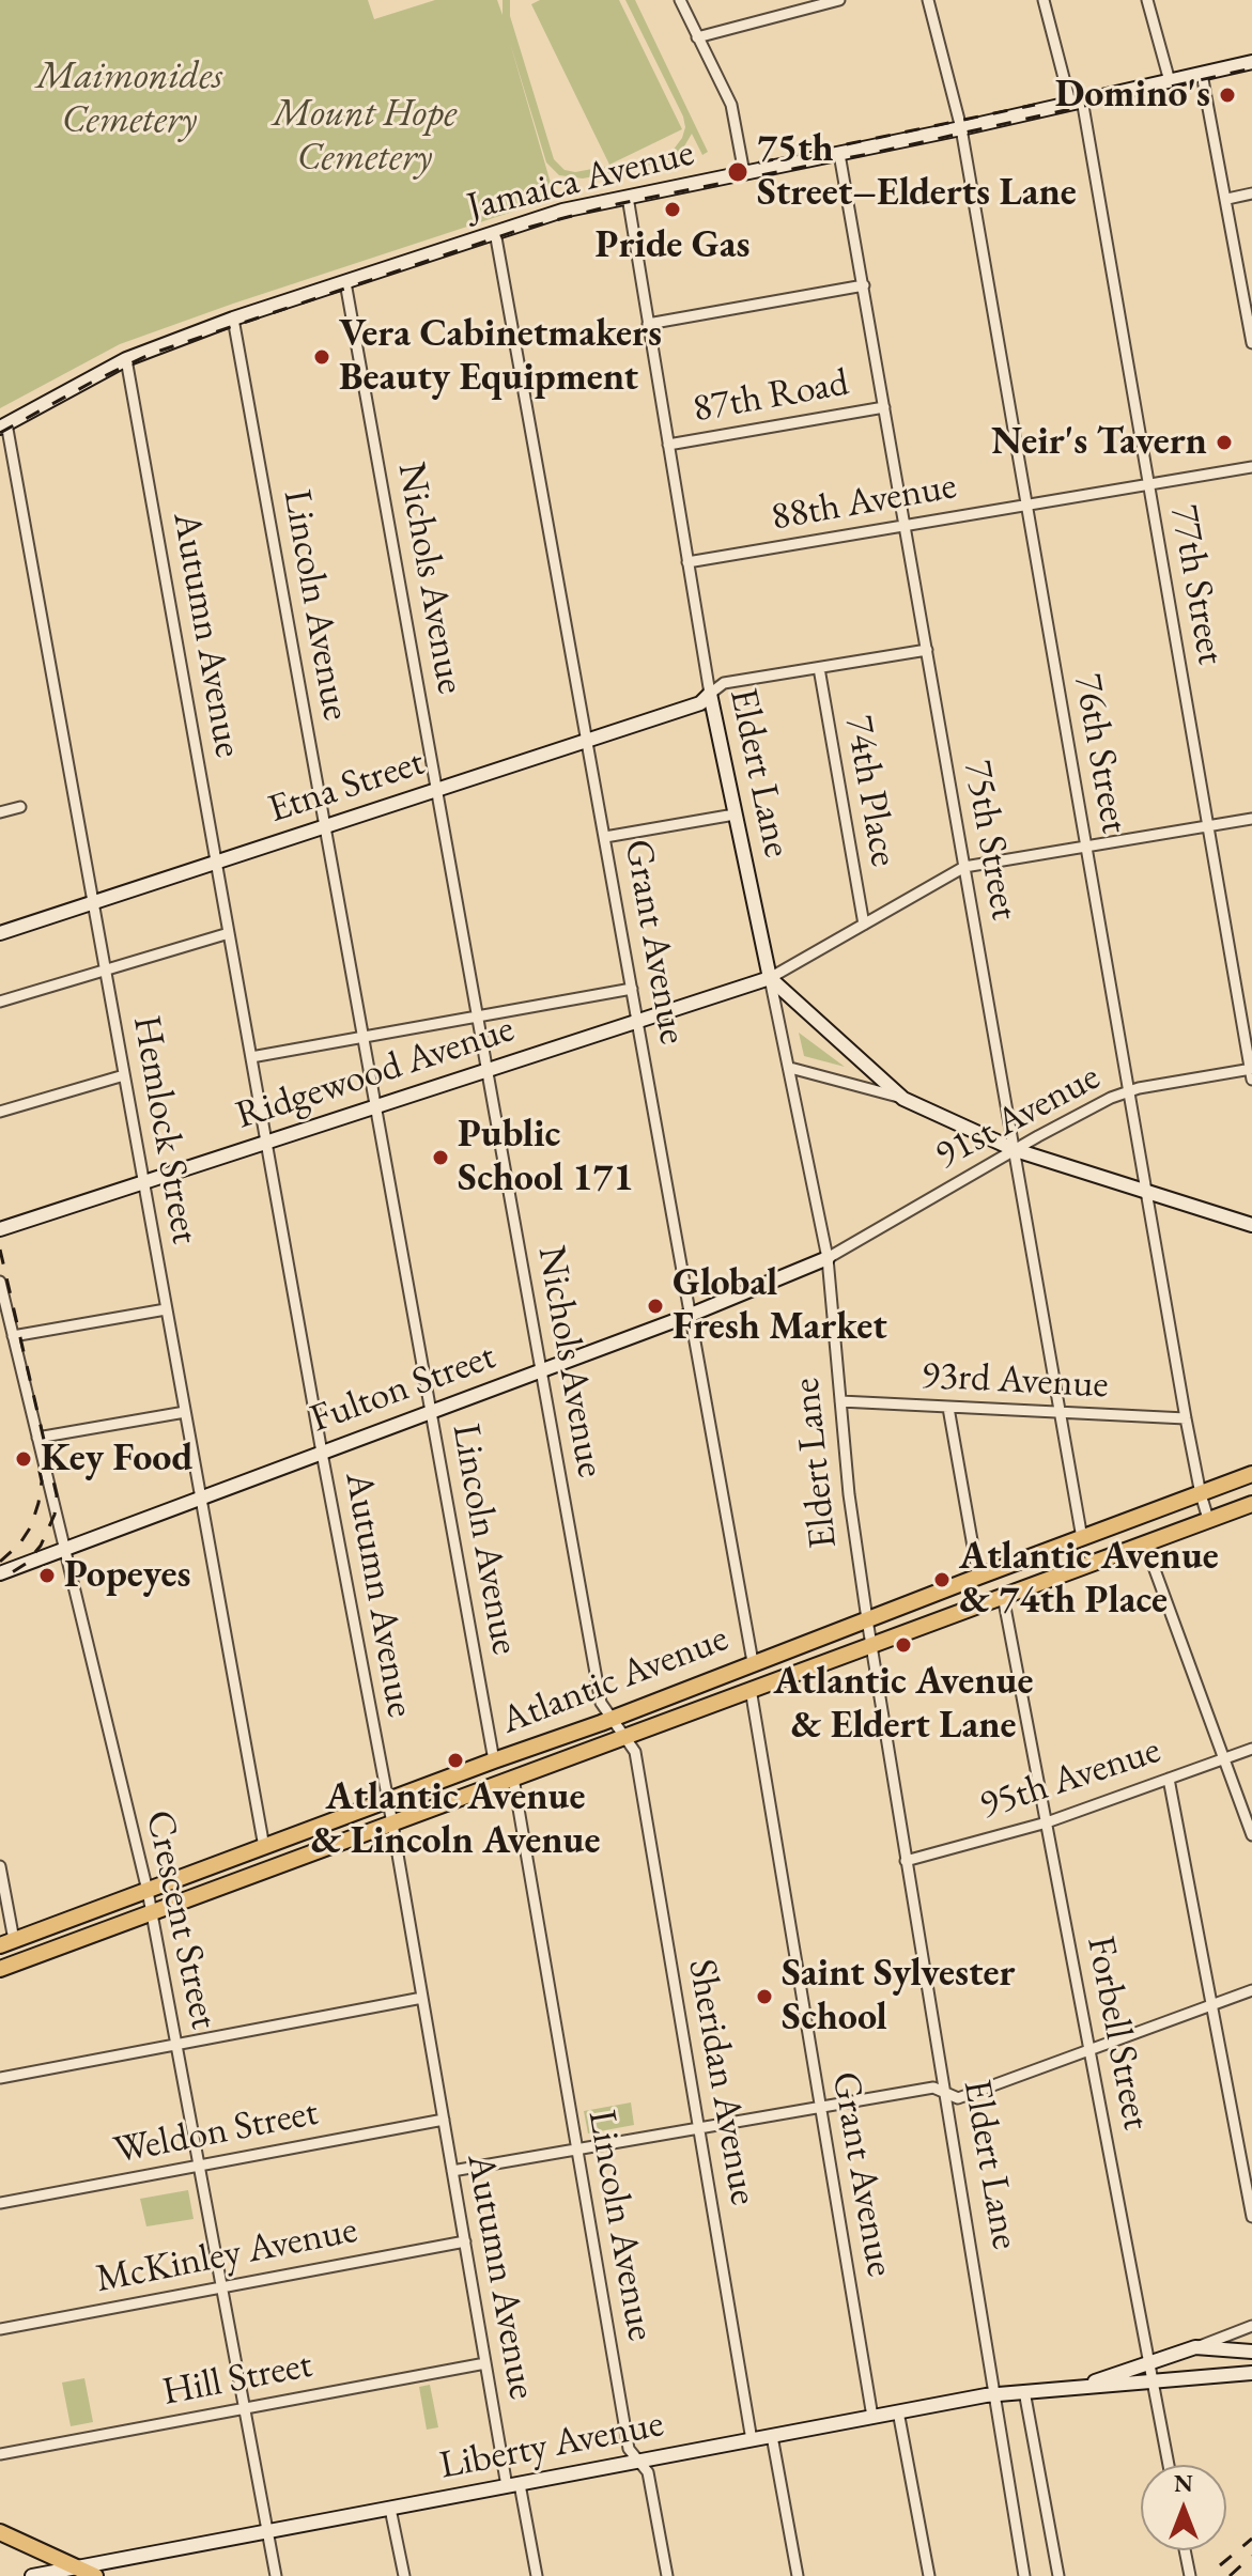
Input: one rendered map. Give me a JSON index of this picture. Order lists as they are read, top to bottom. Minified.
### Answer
{"streets":{"main road":["Jamaica Avenue","Eldert Lane","Etna Street","Ridgewood Avenue","Fulton Street","Atlantic Avenue","Liberty Avenue"],"street":["87th Road","88th Avenue","Nichols Avenue","77th Street","Lincoln Avenue","Autumn Avenue","76th Street","74th Place","75th Street","Grant Avenue","91st Avenue","Hemlock Street","93rd Avenue","95th Avenue","Crescent Street","Forbell Street","Sheridan Avenue","Weldon Street","McKinley Avenue","Hill Street"]},"crossings":[["Jamaica Avenue","Nichols Avenue"],["Jamaica Avenue","77th Street"],["Jamaica Avenue","Lincoln Avenue"],["Jamaica Avenue","Autumn Avenue"],["Jamaica Avenue","76th Street"],["Jamaica Avenue","Eldert Lane"],["Jamaica Avenue","75th Street"],["Jamaica Avenue","Grant Avenue"],["Jamaica Avenue","Hemlock Street"],["87th Road","Eldert Lane"],["87th Road","75th Street"],["88th Avenue","77th Street"],["88th Avenue","76th Street"],["88th Avenue","Eldert Lane"],["88th Avenue","75th Street"],["Nichols Avenue","Etna Street"],["Nichols Avenue","Ridgewood Avenue"],["Nichols Avenue","Fulton Street"],["Nichols Avenue","Atlantic Avenue"],["Nichols Avenue","Sheridan Avenue"],["77th Street","91st Avenue"],["Lincoln Avenue","Etna Street"],["Lincoln Avenue","Ridgewood Avenue"],["Lincoln Avenue","Fulton Street"],["Lincoln Avenue","Atlantic Avenue"],["Lincoln Avenue","Liberty Avenue"],["Autumn Avenue","Etna Street"],["Autumn Avenue","Ridgewood Avenue"],["Autumn Avenue","Fulton Street"],["Autumn Avenue","Atlantic Avenue"],["Autumn Avenue","Weldon Street"],["Autumn Avenue","McKinley Avenue"],["Autumn Avenue","Hill Street"],["Autumn Avenue","Liberty Avenue"],["76th Street","91st Avenue"],["76th Street","93rd Avenue"],["76th Street","Atlantic Avenue"],["Eldert Lane","Etna Street"],["Eldert Lane","Ridgewood Avenue"],["Eldert Lane","91st Avenue"],["Eldert Lane","93rd Avenue"],["Eldert Lane","Fulton Street"],["Eldert Lane","Atlantic Avenue"],["Eldert Lane","95th Avenue"],["Eldert Lane","Liberty Avenue"],["Etna Street","Grant Avenue"],["Etna Street","Hemlock Street"],["75th Street","91st Avenue"],["75th Street","93rd Avenue"],["75th Street","Atlantic Avenue"],["Grant Avenue","Ridgewood Avenue"],["Grant Avenue","Fulton Street"],["Grant Avenue","Atlantic Avenue"],["Grant Avenue","Liberty Avenue"],["Ridgewood Avenue","Hemlock Street"],["91st Avenue","Fulton Street"],["Hemlock Street","Fulton Street"],["Hemlock Street","Atlantic Avenue"],["Fulton Street","Crescent Street"],["Atlantic Avenue","Crescent Street"],["Atlantic Avenue","Forbell Street"],["Atlantic Avenue","Sheridan Avenue"],["95th Avenue","Forbell Street"],["Crescent Street","Weldon Street"],["Crescent Street","McKinley Avenue"],["Crescent Street","Hill Street"],["Crescent Street","Liberty Avenue"],["Forbell Street","Liberty Avenue"],["Sheridan Avenue","Liberty Avenue"]],"parks":["Maimonides Cemetery","Mount Hope Cemetery"],"places":["Domino's","75th Street–Elderts Lane","Pride Gas","Vera Cabinetmakers Beauty Equipment","Neir's Tavern","Public School 171","Global Fresh Market","Key Food","Popeyes","Atlantic Avenue & 74th Place","Atlantic Avenue & Eldert Lane","Atlantic Avenue & Lincoln Avenue","Saint Sylvester School"],"north":"top"}
